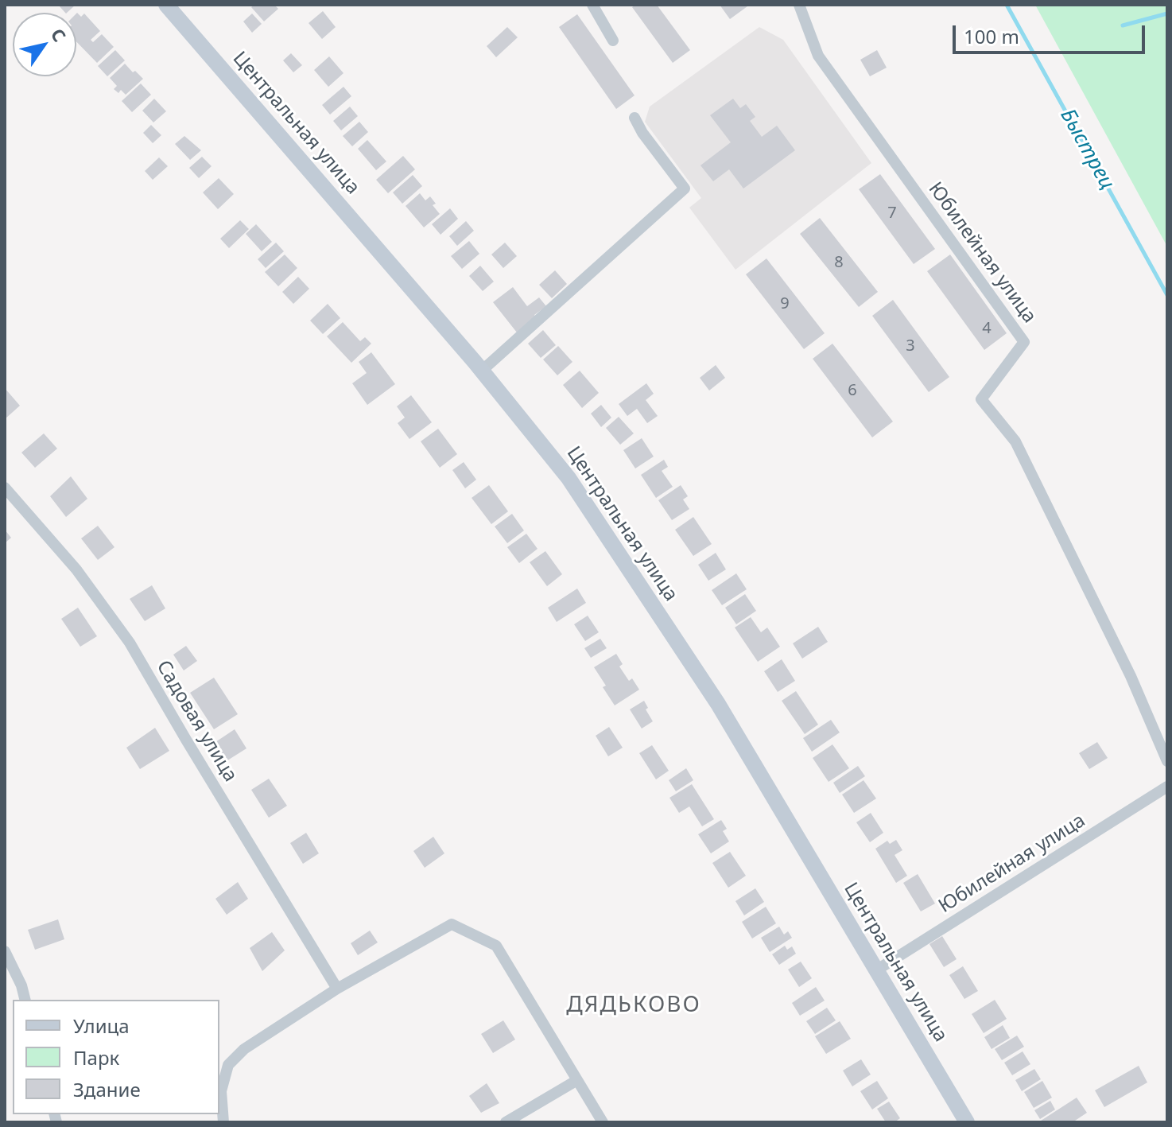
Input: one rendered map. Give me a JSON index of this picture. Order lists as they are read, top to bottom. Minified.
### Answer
{"streets":{"street":["Центральная улица","Юбилейная улица","Садовая улица"]},"crossings":[["Центральная улица","Юбилейная улица"]],"districts":["ДЯДЬКОВО"],"water":["Быстрец"],"house_numbers":["7","8","9","4","3","6"],"legend":["Улица","Парк","Здание"],"scale_bar":"100 m","north":"top right"}
